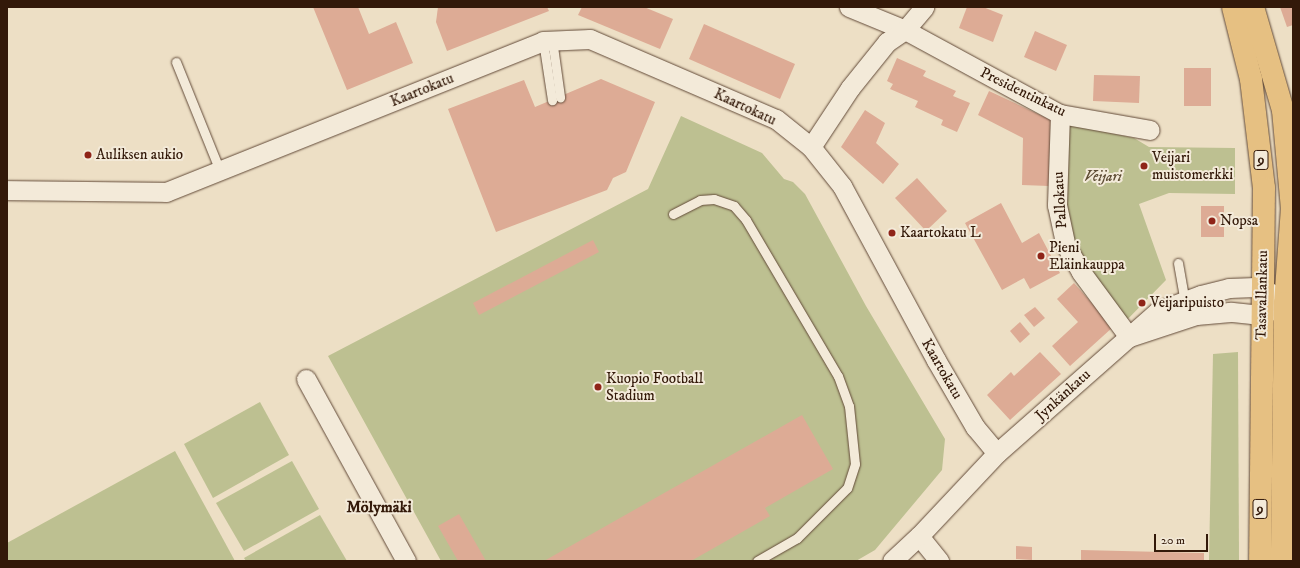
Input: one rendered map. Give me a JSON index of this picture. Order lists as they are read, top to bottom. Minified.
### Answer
{"streets":{"main road":["9","Tasavallankatu"],"street":["Kaartokatu","Presidentinkatu","Pallokatu","Jynkänkatu"]},"crossings":[["Kaartokatu","Jynkänkatu"],["Presidentinkatu","Pallokatu"],["Pallokatu","Jynkänkatu"],["Tasavallankatu","Jynkänkatu"]],"districts":["Mölymäki"],"parks":["Veijari"],"places":["Auliksen aukio","Veijari muistomerkki","Nopsa","Kaartokatu L","Pieni Eläinkauppa","Veijaripuisto","Kuopio Football Stadium"],"scale_bar":"20 m"}
